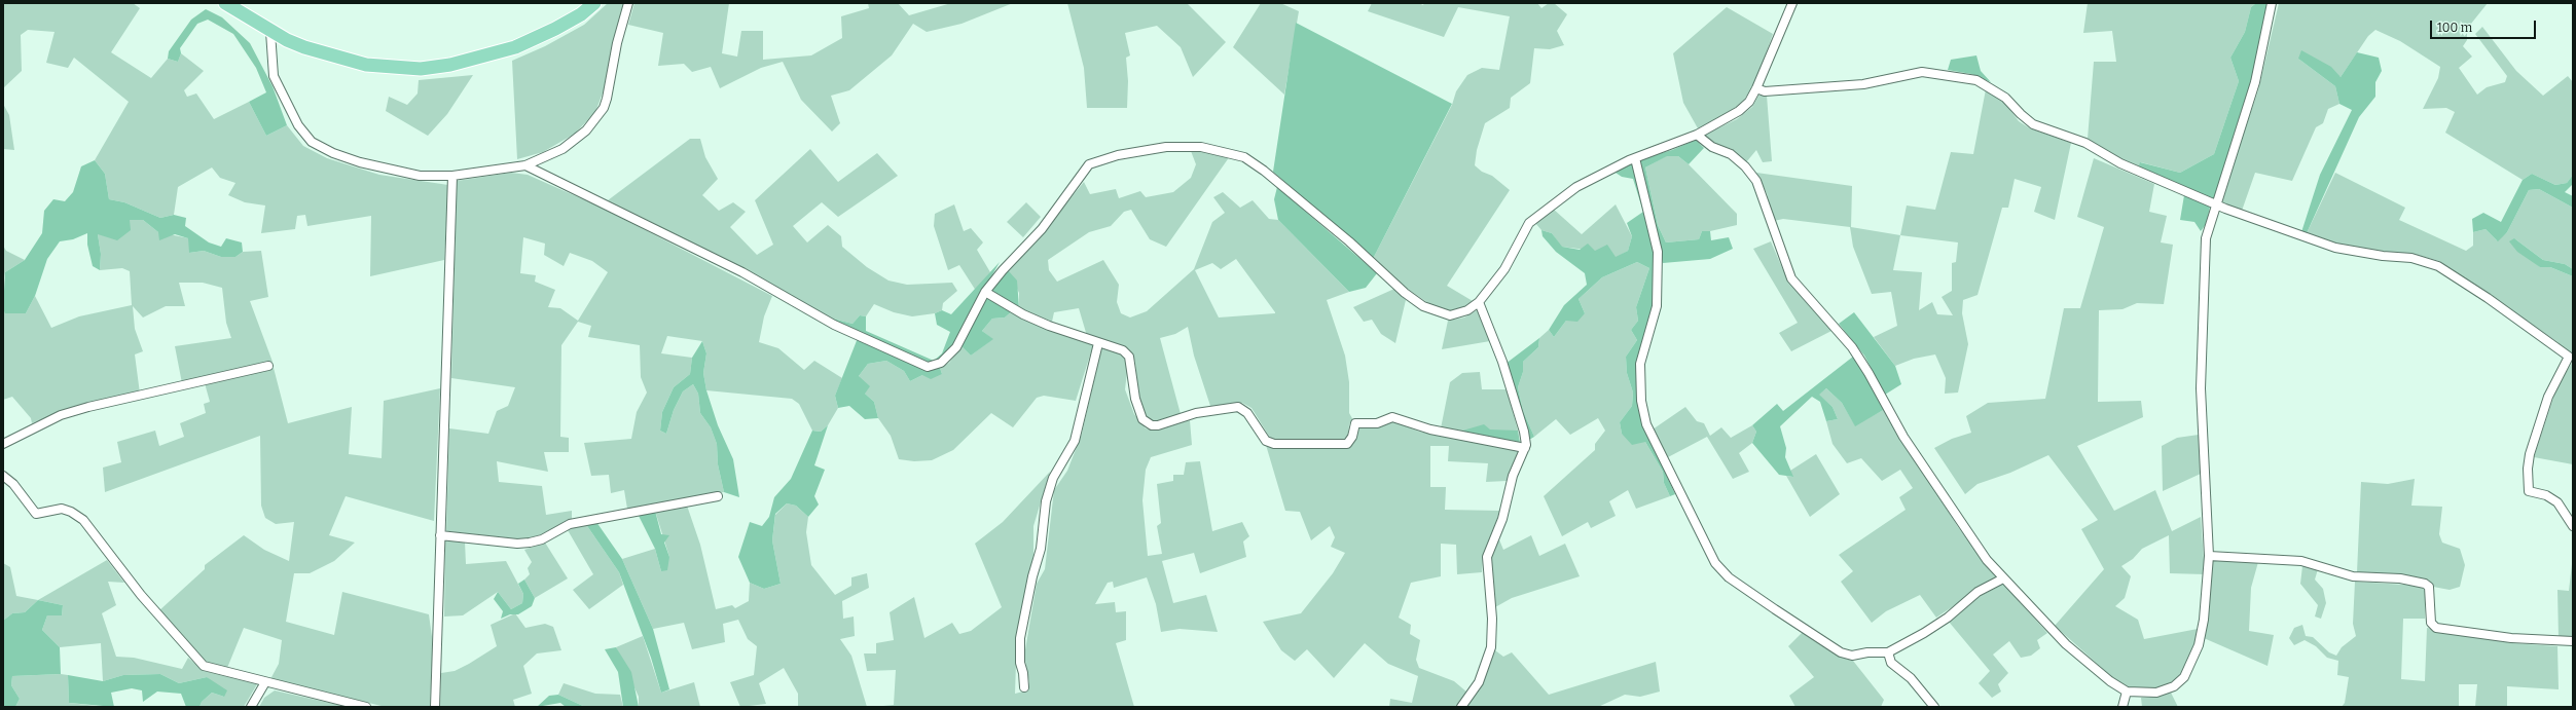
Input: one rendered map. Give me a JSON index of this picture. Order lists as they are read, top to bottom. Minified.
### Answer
{"scale_bar":"100 m"}
